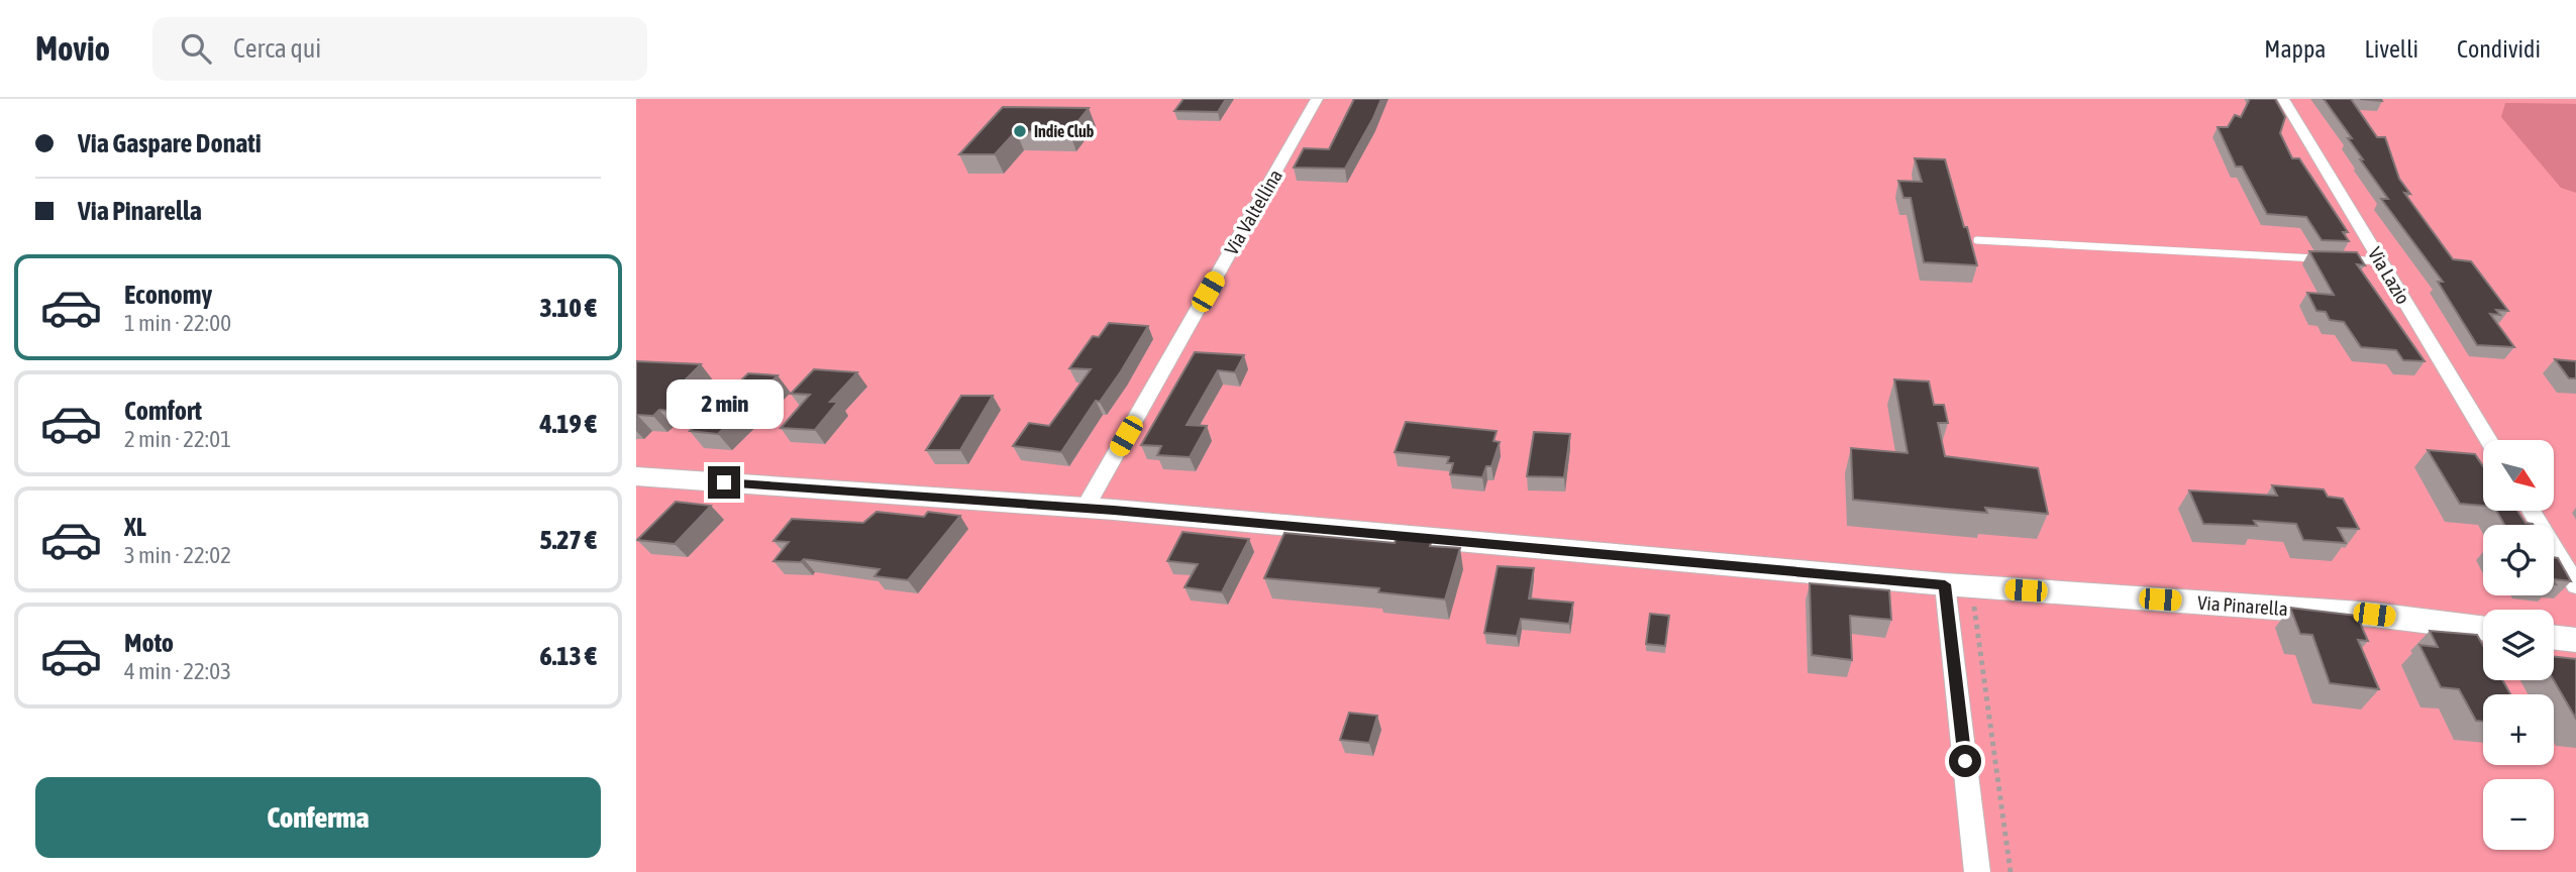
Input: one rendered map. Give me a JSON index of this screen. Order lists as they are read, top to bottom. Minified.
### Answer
{"streets":{"street":["Via Valtellina","Via Lazio","Via Pinarella"]},"crossings":[["Via Valtellina","Via Pinarella"]],"places":["Indie Club"],"north":"bottom right","page":{"header":"Movio","search":"Cerca qui","nav":["Mappa","Livelli","Condividi"],"banner":["Via Gaspare Donati","Via Pinarella"],"list":[{"name":"Economy","note":"1 min · 22:00","value":"3.10 €"},{"name":"Comfort","note":"2 min · 22:01","value":"4.19 €"},{"name":"XL","note":"3 min · 22:02","value":"5.27 €"},{"name":"Moto","note":"4 min · 22:03","value":"6.13 €"}],"bubble":"2 min","map_buttons":["+","−"],"buttons":"Conferma"}}
